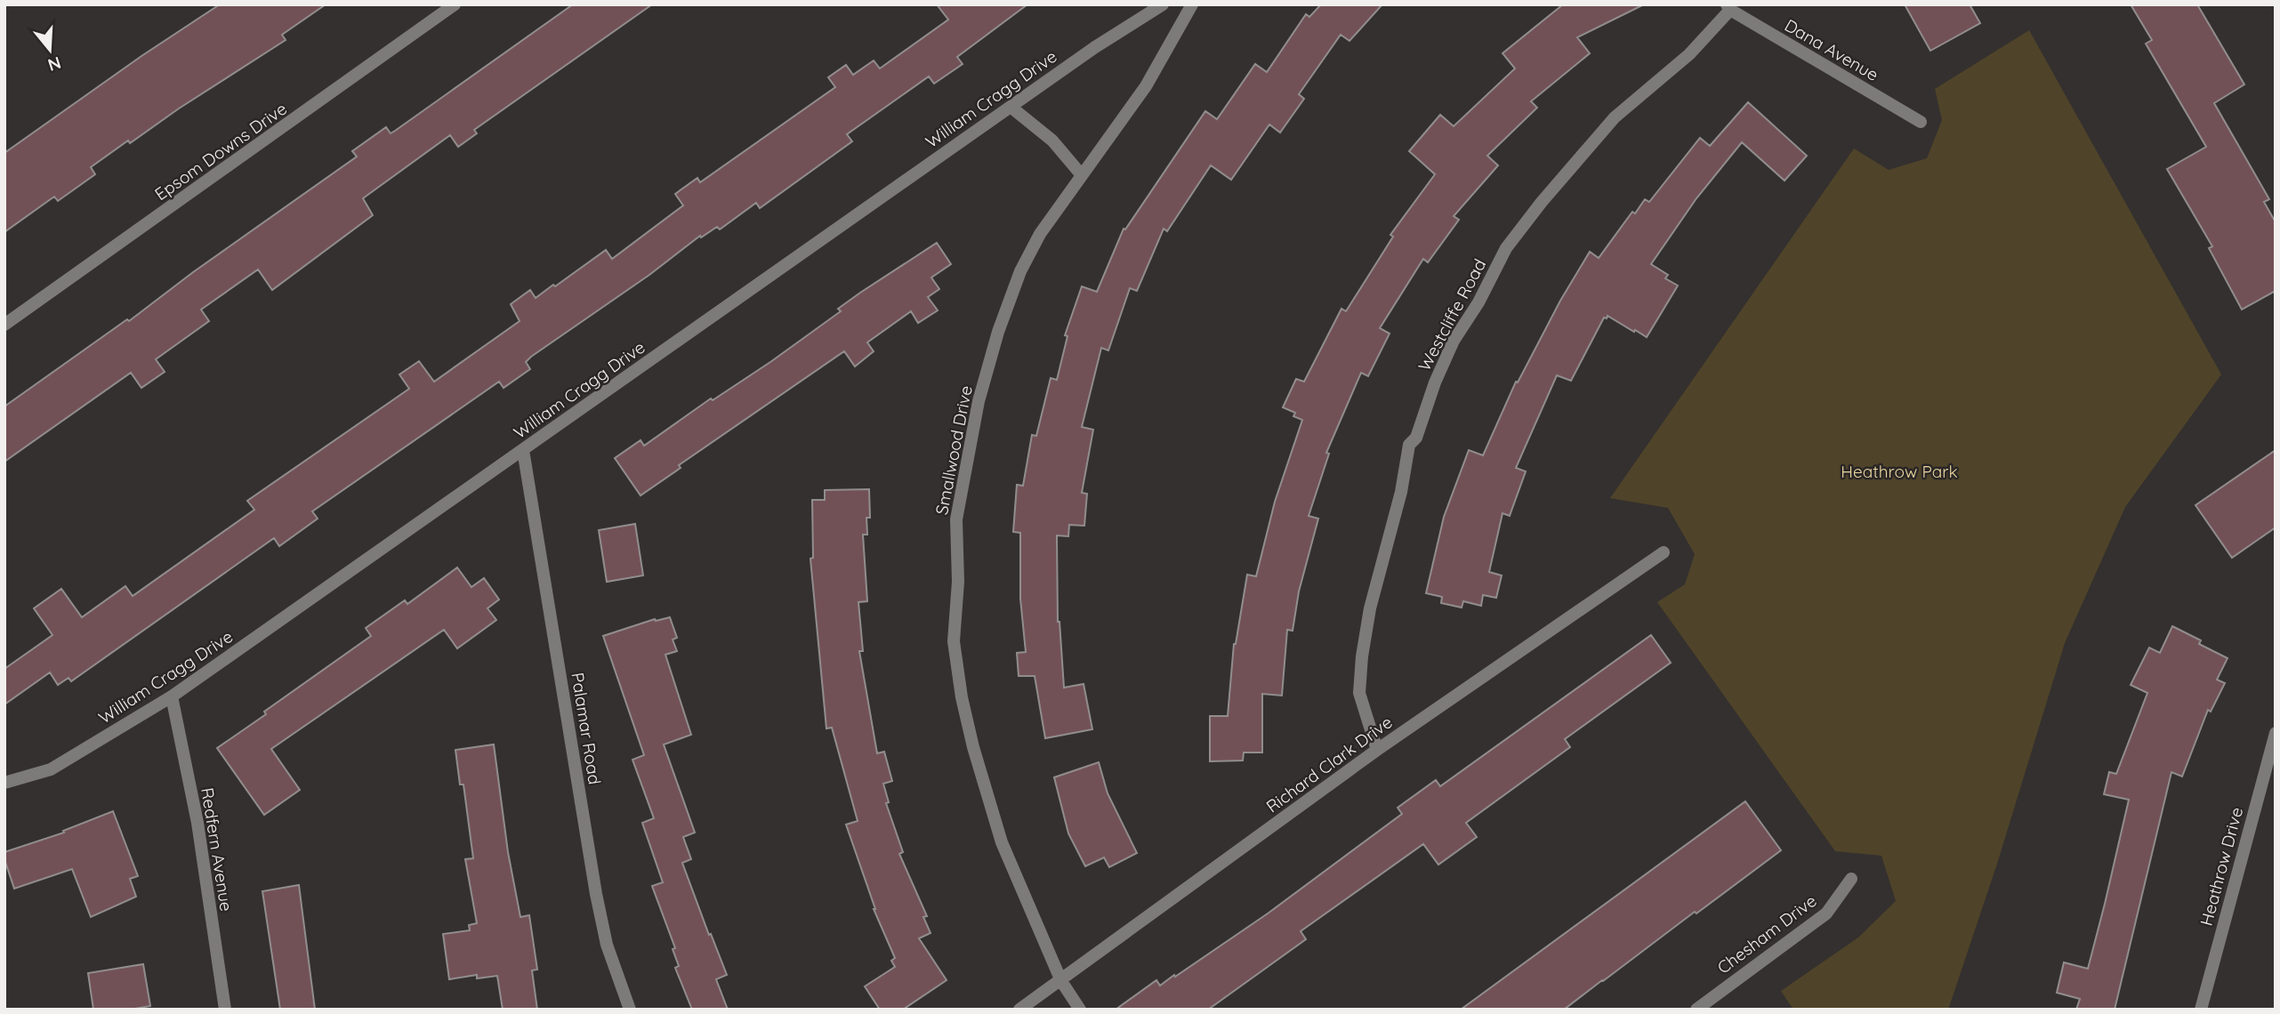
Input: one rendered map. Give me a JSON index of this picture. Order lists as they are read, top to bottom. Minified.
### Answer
{"streets":{"street":["Dana Avenue","William Cragg Drive","Epsom Downs Drive","Westcliffe Road","Smallwood Drive","Palamar Road","Richard Clark Drive","Redfern Avenue","Heathrow Drive","Chesham Drive"]},"crossings":[["Dana Avenue","Westcliffe Road"],["William Cragg Drive","Palamar Road"],["William Cragg Drive","Redfern Avenue"],["Westcliffe Road","Richard Clark Drive"],["Smallwood Drive","Richard Clark Drive"]],"parks":["Heathrow Park"],"north":"bottom"}
